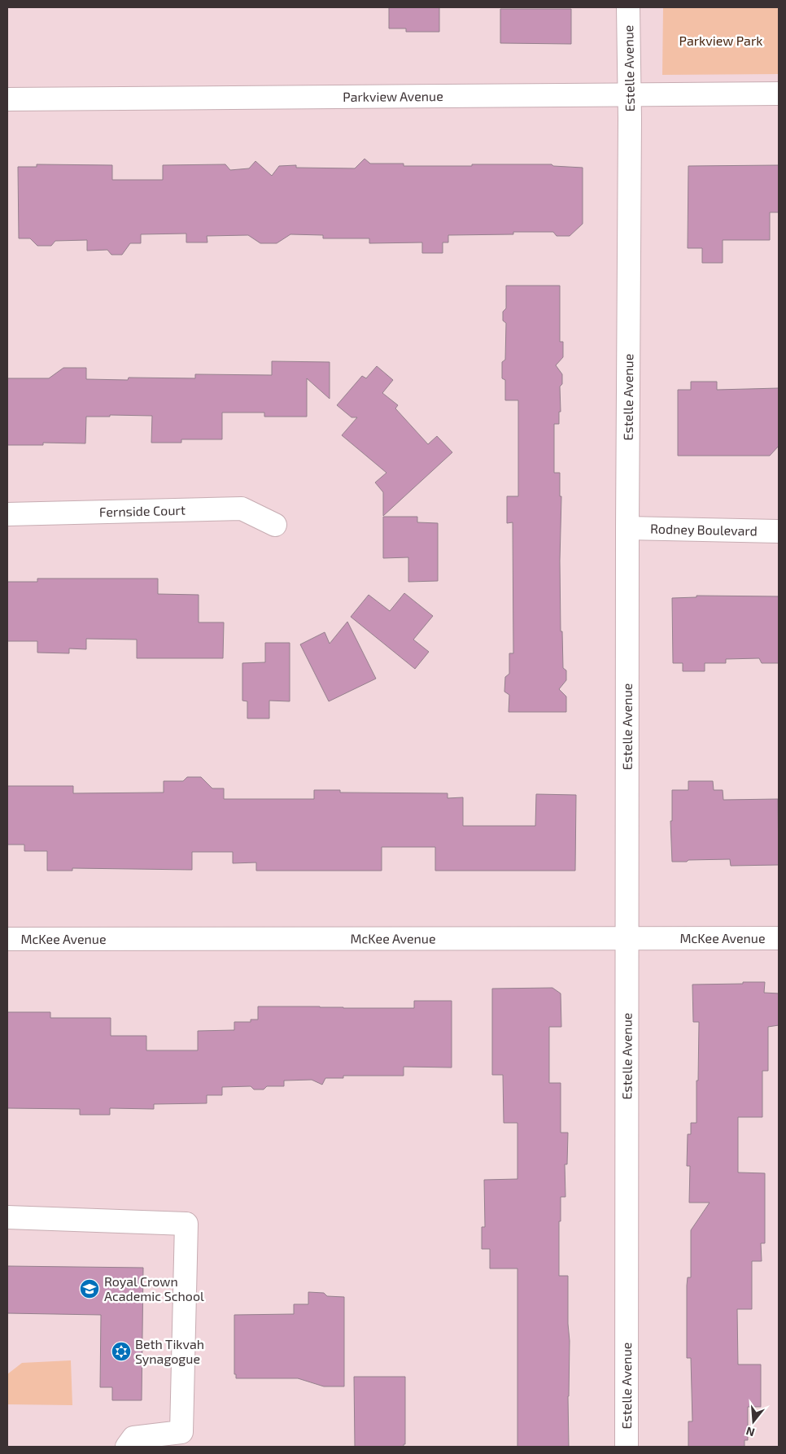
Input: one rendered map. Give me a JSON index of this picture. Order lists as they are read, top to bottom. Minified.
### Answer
{"streets":{"street":["Estelle Avenue","Parkview Avenue","Fernside Court","Rodney Boulevard","McKee Avenue"]},"crossings":[["Estelle Avenue","Parkview Avenue"],["Estelle Avenue","Rodney Boulevard"],["Estelle Avenue","McKee Avenue"]],"parks":["Parkview Park"],"places":{"school or university":["Royal Crown Academic School"],"synagogue":["Beth Tikvah Synagogue"]},"north":"bottom"}
